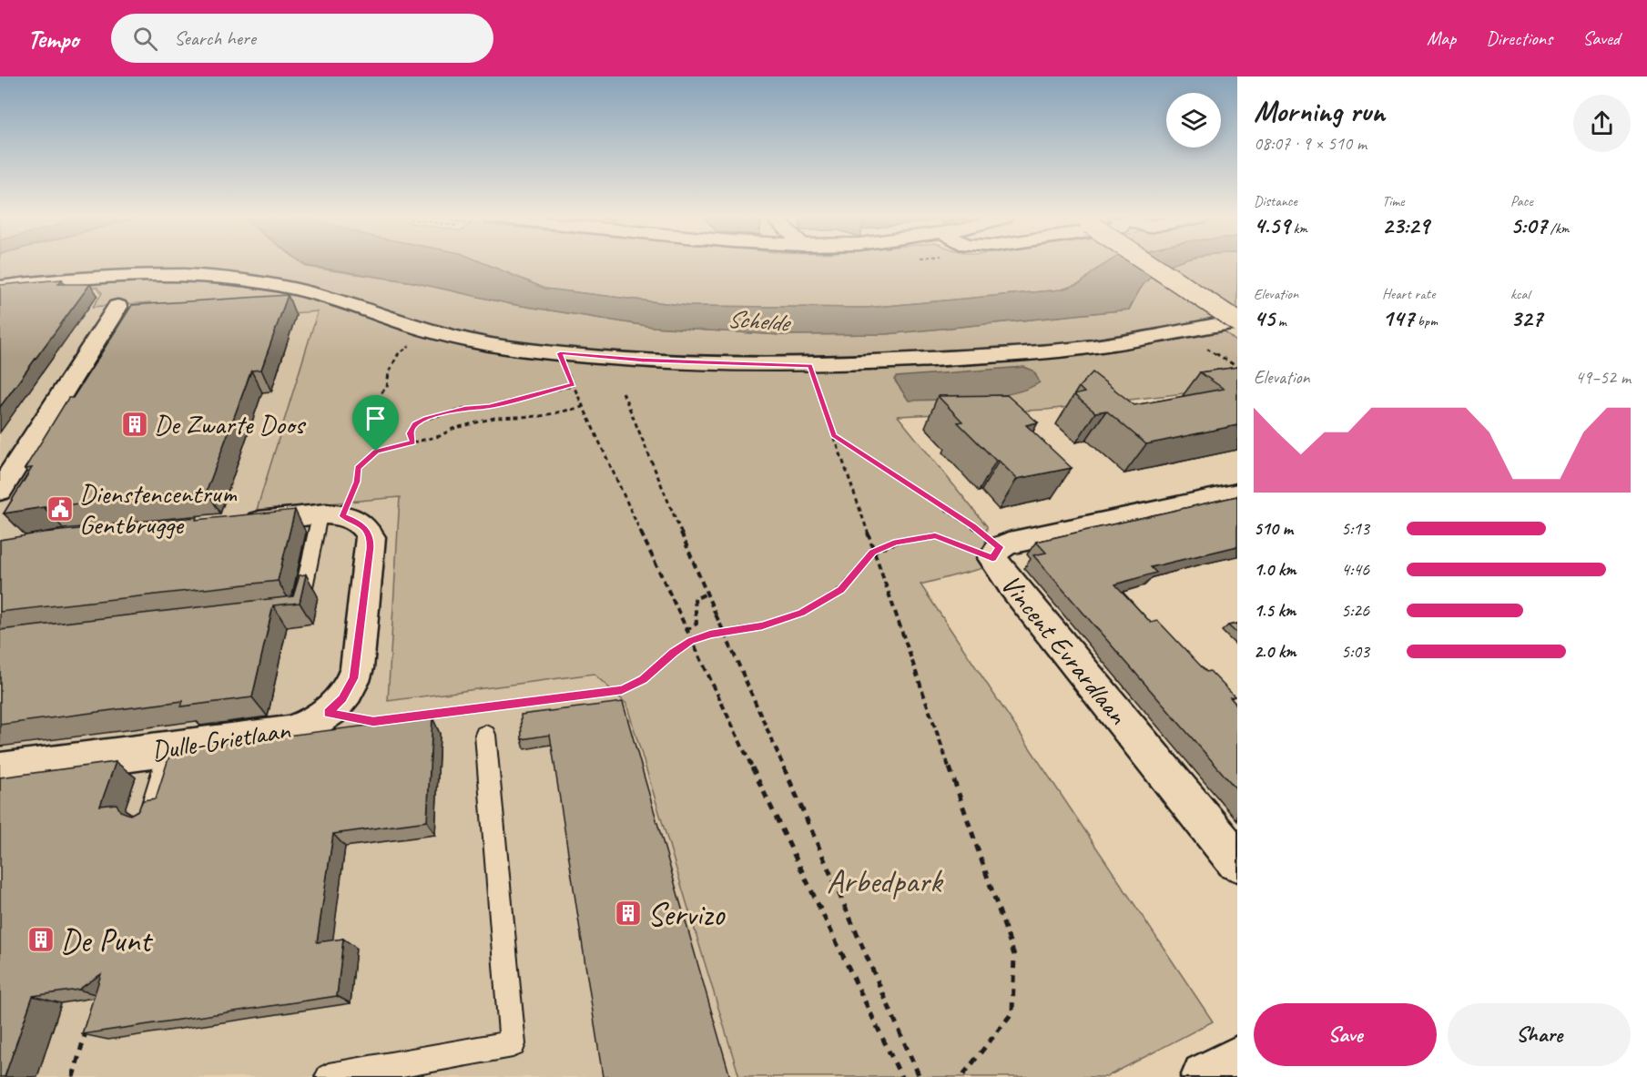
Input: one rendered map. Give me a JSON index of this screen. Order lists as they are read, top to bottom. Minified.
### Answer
{"streets":{"street":["Vincent Evrardlaan","Dulle-Grietlaan"]},"water":["Schelde"],"parks":["Arbedpark"],"places":{"building":["De Zwarte Doos","Servizo","De Punt"],"public building":["Dienstencentrum Gentbrugge"]},"page":{"header":"Tempo","search":"Search here","nav":["Map","Directions","Saved"],"heading":["Morning run","08:07 · 9 × 510 m"],"stats":[["Distance","4.59 km"],["Time","23:29"],["Pace","5:07 /km"],["Elevation","45 m"],["Heart rate","147 bpm"],["kcal","327"]],"chart":["Elevation","49–52 m"],"list":[{"name":"510 m","note":"5:13"},{"name":"1.0 km","note":"4:46"},{"name":"1.5 km","note":"5:26"},{"name":"2.0 km","note":"5:03"}],"buttons":["Save","Share"]}}
